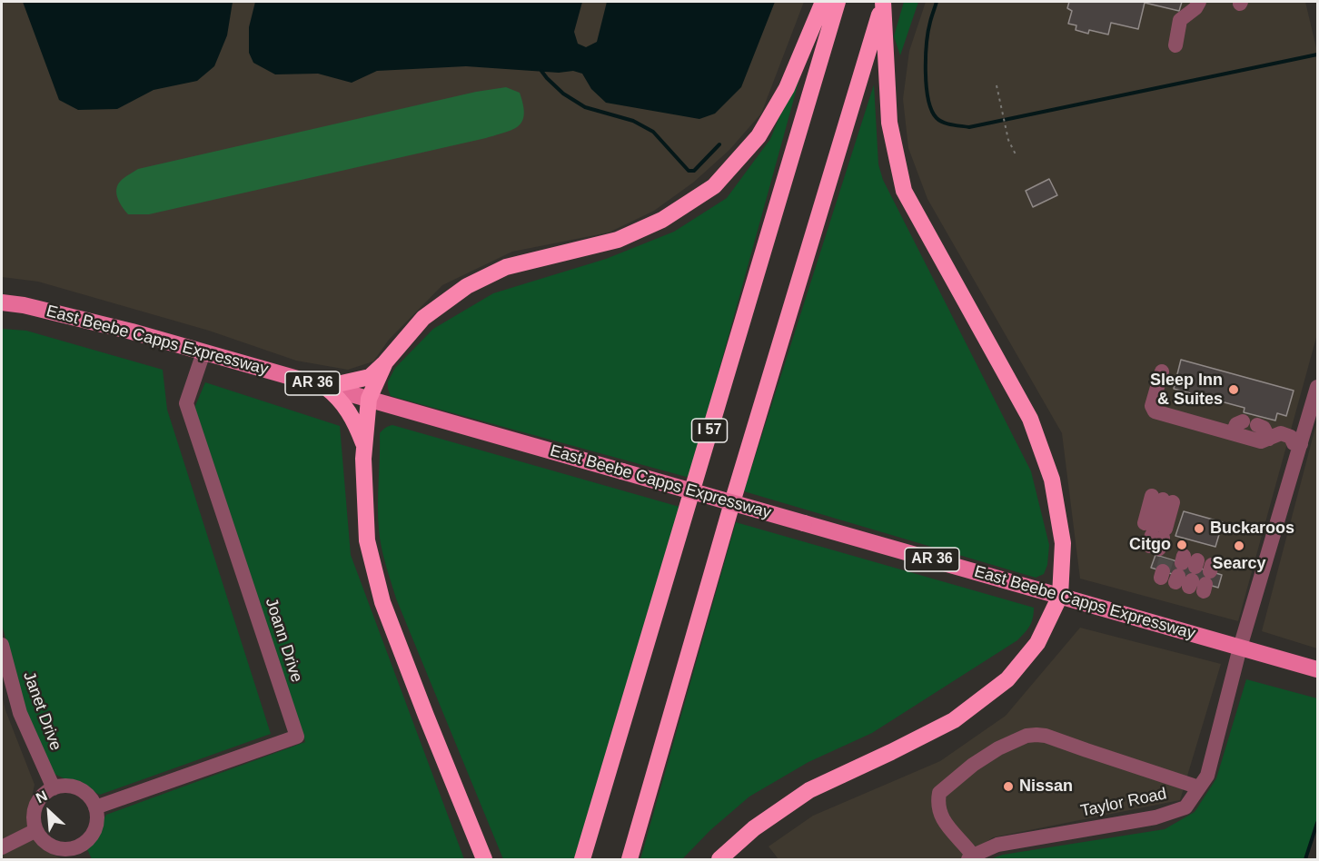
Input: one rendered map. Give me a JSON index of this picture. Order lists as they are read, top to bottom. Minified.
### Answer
{"streets":{"highway":["I 57"],"main road":["East Beebe Capps Expressway","AR 36"],"street":["Joann Drive","Janet Drive","Taylor Road"]},"crossings":[["East Beebe Capps Expressway","Joann Drive"],["East Beebe Capps Expressway","Taylor Road"],["Joann Drive","Janet Drive"]],"places":["Sleep Inn & Suites","Buckaroos","Citgo","Searcy","Nissan"],"north":"top left"}
